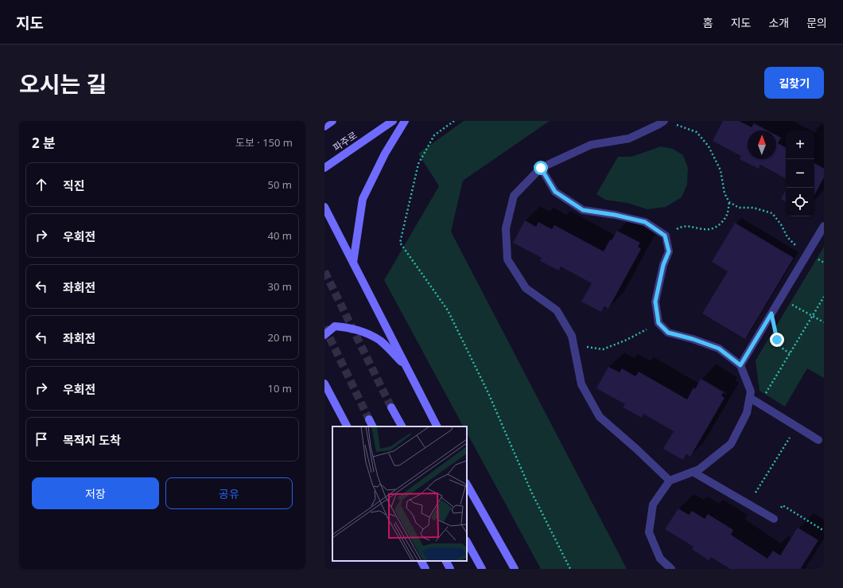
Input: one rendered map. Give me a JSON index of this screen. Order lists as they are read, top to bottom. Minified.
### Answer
{"streets":{"main road":["파주로"]},"north":"top","page":{"header":"지도","nav":["홈","지도","소개","문의"],"title":"오시는 길","buttons":["길찾기",["저장","공유"]],"heading":["2 분","도보 · 150 m"],"map_buttons":["+","−"],"list":[["직진","50 m"],["우회전","40 m"],["좌회전","30 m"],["좌회전","20 m"],["우회전","10 m"],"목적지 도착"]}}
